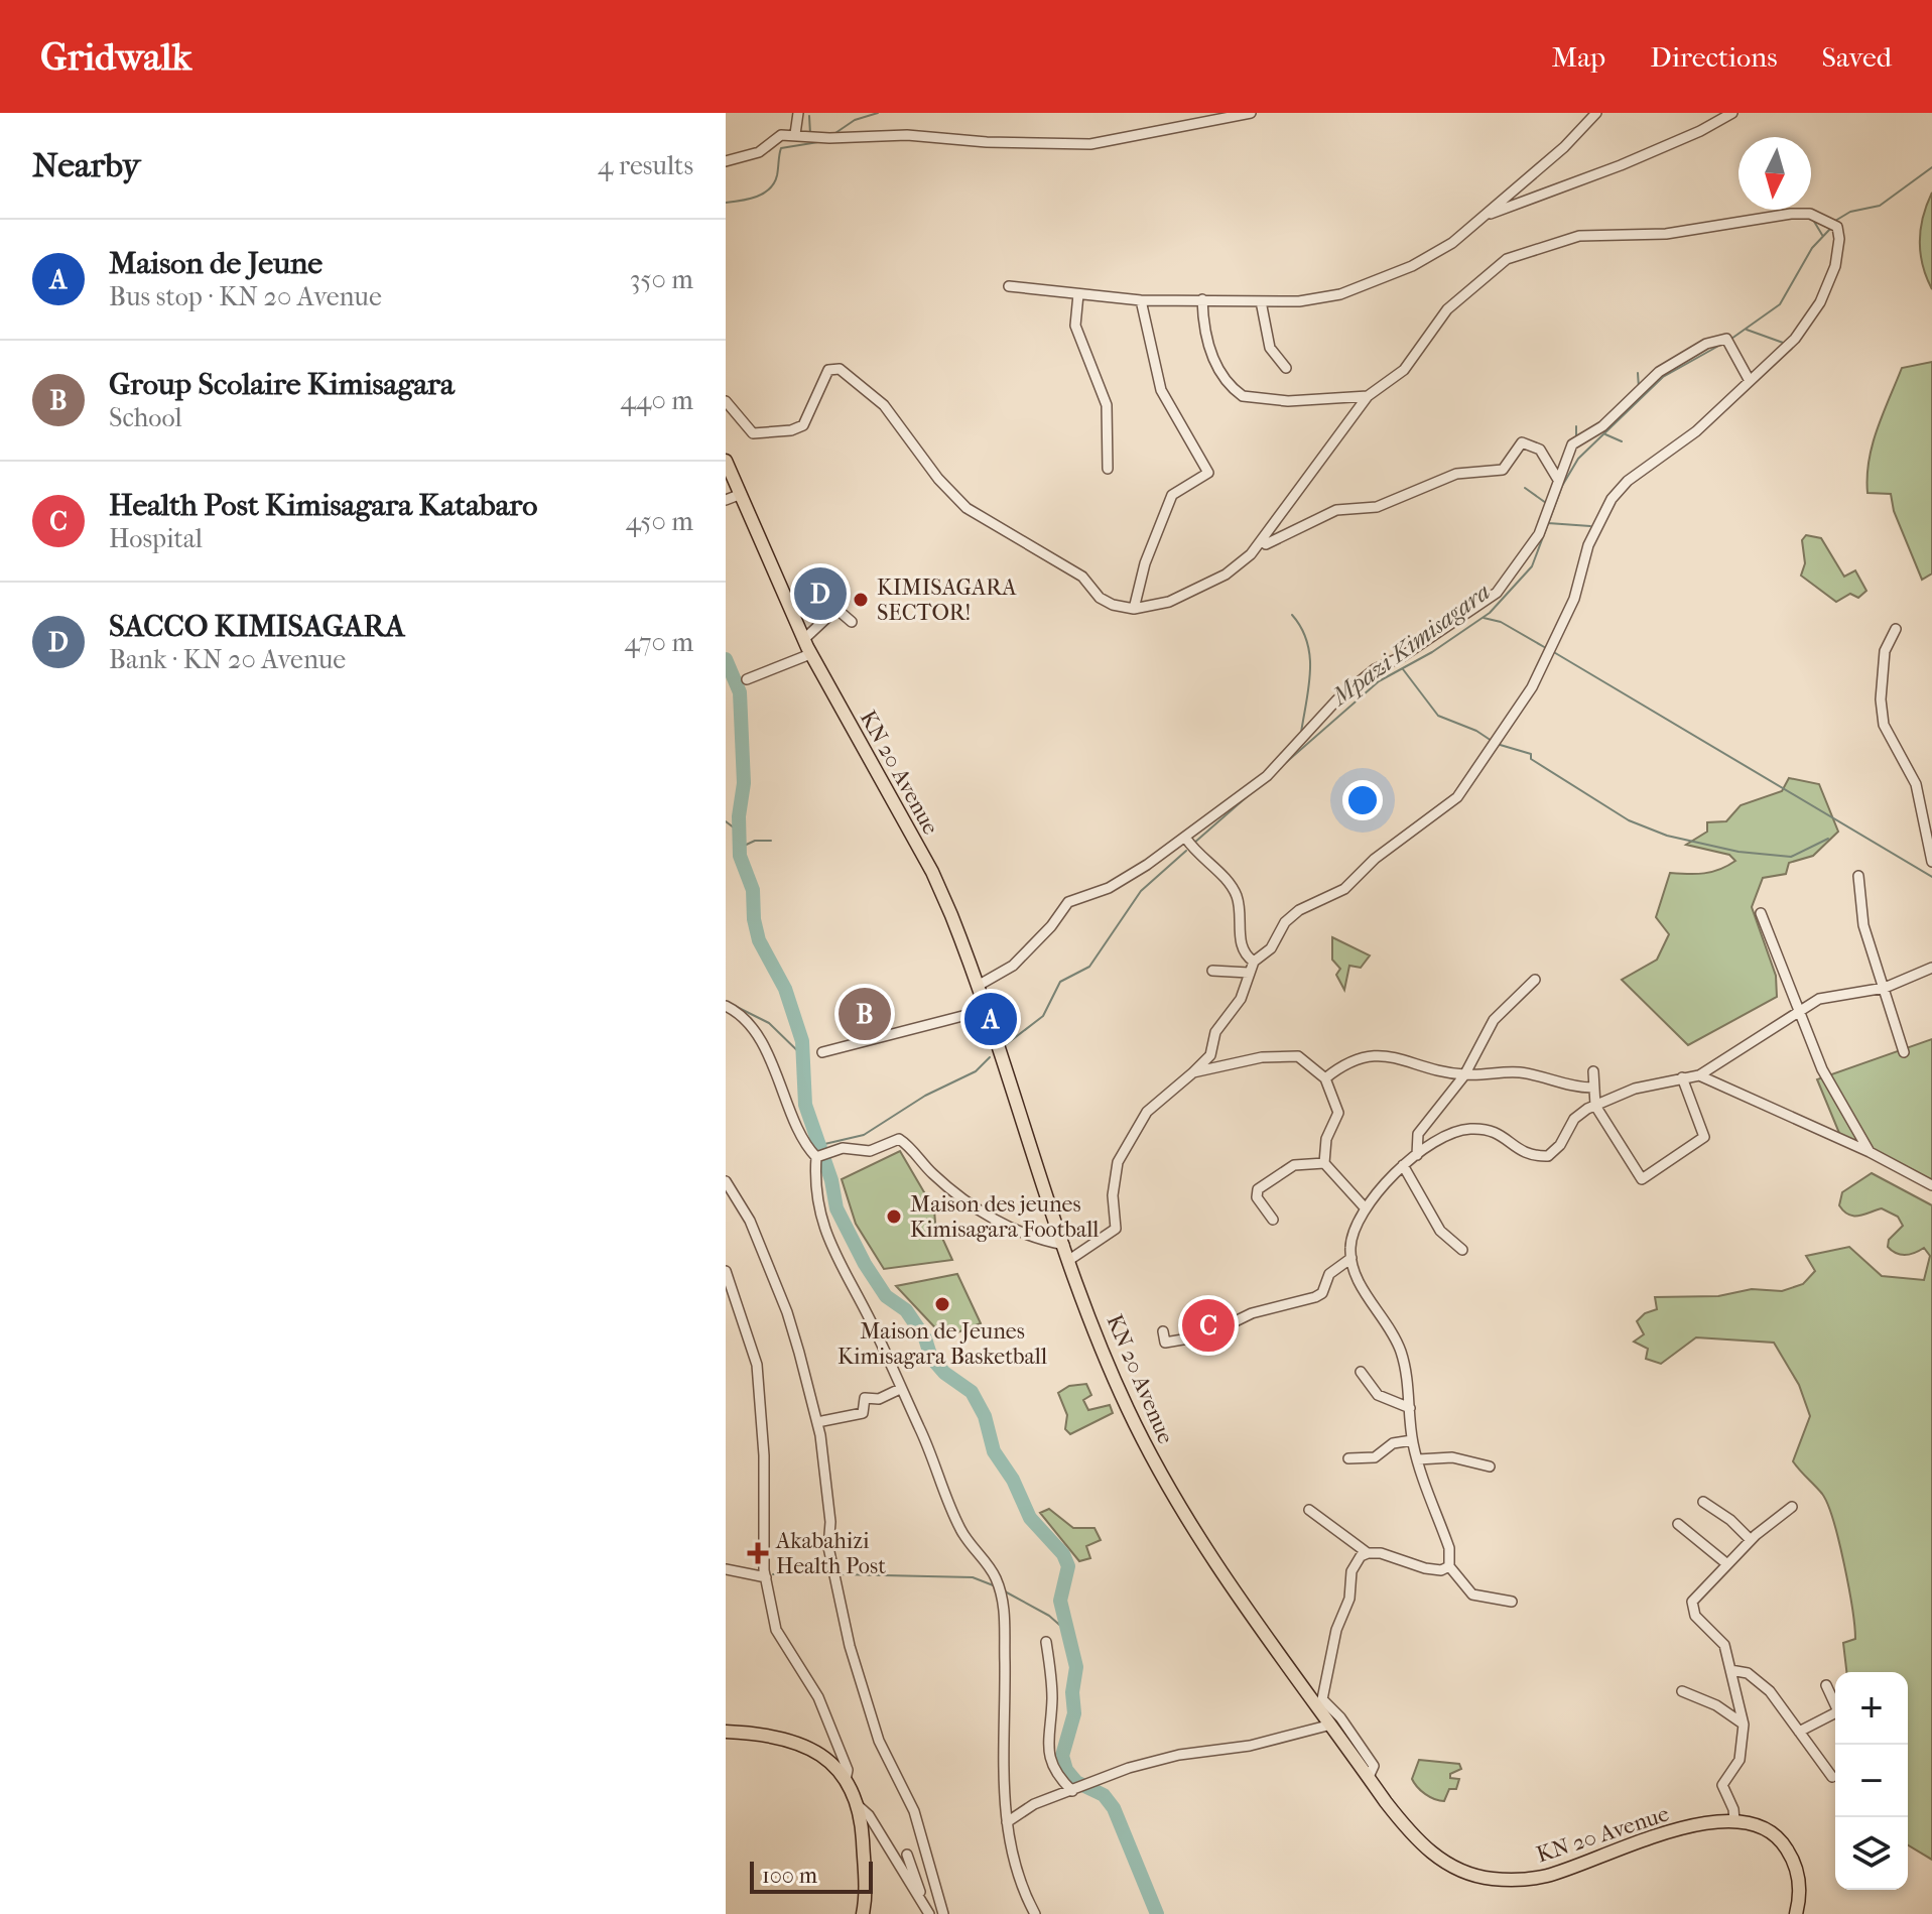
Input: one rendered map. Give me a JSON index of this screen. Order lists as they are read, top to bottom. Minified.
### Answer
{"streets":{"main road":["KN 20 Avenue"]},"water":["Mpazi Kimisagara"],"places":{"other":["KIMISAGARA SECTOR!","Maison des jeunes Kimisagara Football","Maison de Jeunes Kimisagara Basketball"],"health":["Akabahizi Health Post"]},"scale_bar":"100 m","north":"bottom","page":{"header":"Gridwalk","nav":["Map","Directions","Saved"],"heading":["Nearby","4 results"],"list":[{"mark":"A","name":"Maison de Jeune","note":"Bus stop · KN 20 Avenue","value":"350 m"},{"mark":"B","name":"Group Scolaire Kimisagara","note":"School","value":"440 m"},{"mark":"C","name":"Health Post Kimisagara Katabaro","note":"Hospital","value":"450 m"},{"mark":"D","name":"SACCO KIMISAGARA","note":"Bank · KN 20 Avenue","value":"470 m"}],"pins":["D","B","A","C"],"map_buttons":["+","−"],"scale":"100 m"}}
